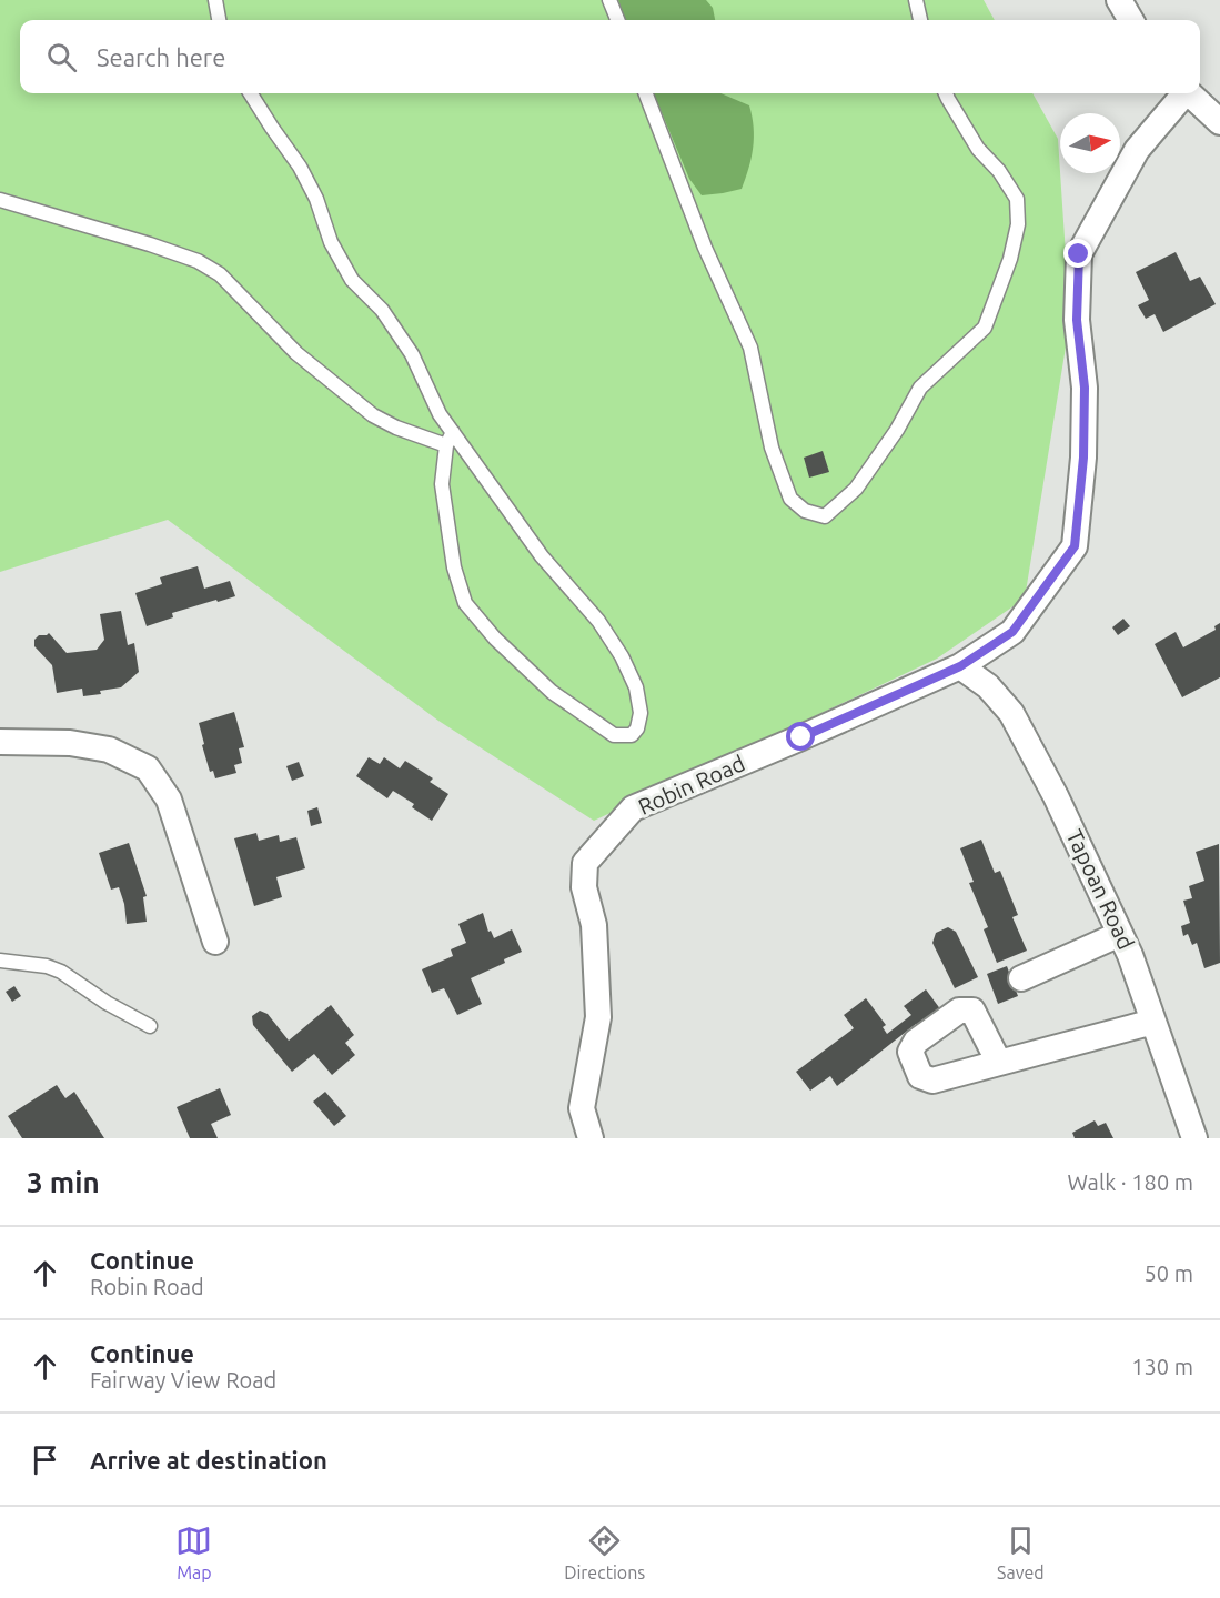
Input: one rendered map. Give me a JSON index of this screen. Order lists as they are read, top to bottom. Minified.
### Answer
{"streets":{"street":["Robin Road","Tapoan Road"]},"crossings":[["Robin Road","Tapoan Road"]],"north":"right","page":{"search":"Search here","heading":["3 min","Walk · 180 m"],"list":[["Continue","Robin Road","50 m"],["Continue","Fairway View Road","130 m"],"Arrive at destination"],"nav":["Map","Directions","Saved"]}}
